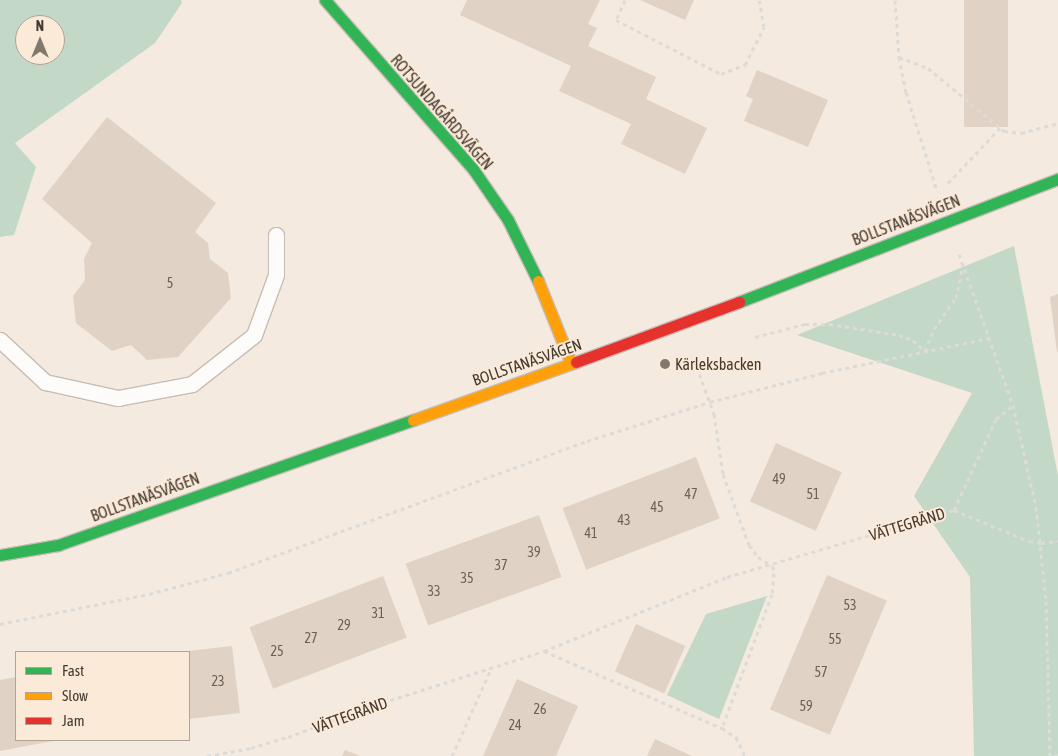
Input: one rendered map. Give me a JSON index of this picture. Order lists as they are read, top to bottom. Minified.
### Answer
{"streets":{"street":["ROTSUNDAGÅRDSVÄGEN","BOLLSTANÄSVÄGEN"],"path":["VÄTTEGRÄND"]},"crossings":[["ROTSUNDAGÅRDSVÄGEN","BOLLSTANÄSVÄGEN"]],"places":["Kärleksbacken"],"house_numbers":["5","49","47","51","45","43","41","39","37","35","33","53","31","29","27","55","25","57","23","59","26","24"],"legend":["Fast","Slow","Jam"],"north":"top"}
